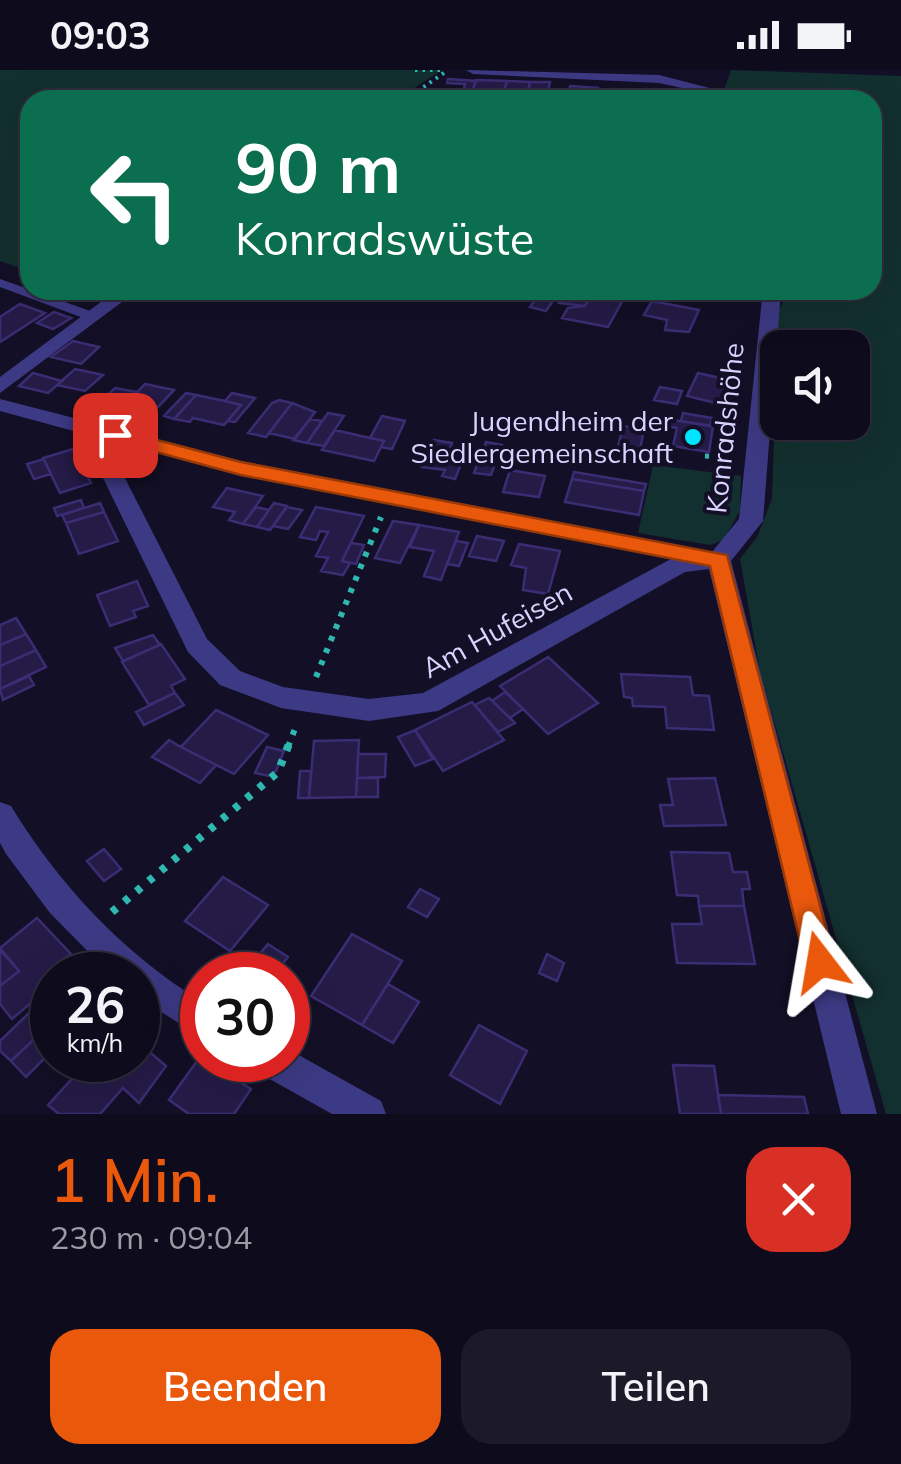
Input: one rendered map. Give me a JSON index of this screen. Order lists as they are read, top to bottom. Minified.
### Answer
{"streets":{"street":["Konradshöhe","Am Hufeisen"]},"crossings":[["Konradshöhe","Am Hufeisen"]],"places":["Jugendheim der Siedlergemeinschaft"],"page":{"status":"09:03","turn":["90 m","Konradswüste"],"speed":"26 km/h","limit":"30","heading":["1 Min.","230 m · 09:04"],"buttons":["Beenden","Teilen"]}}
